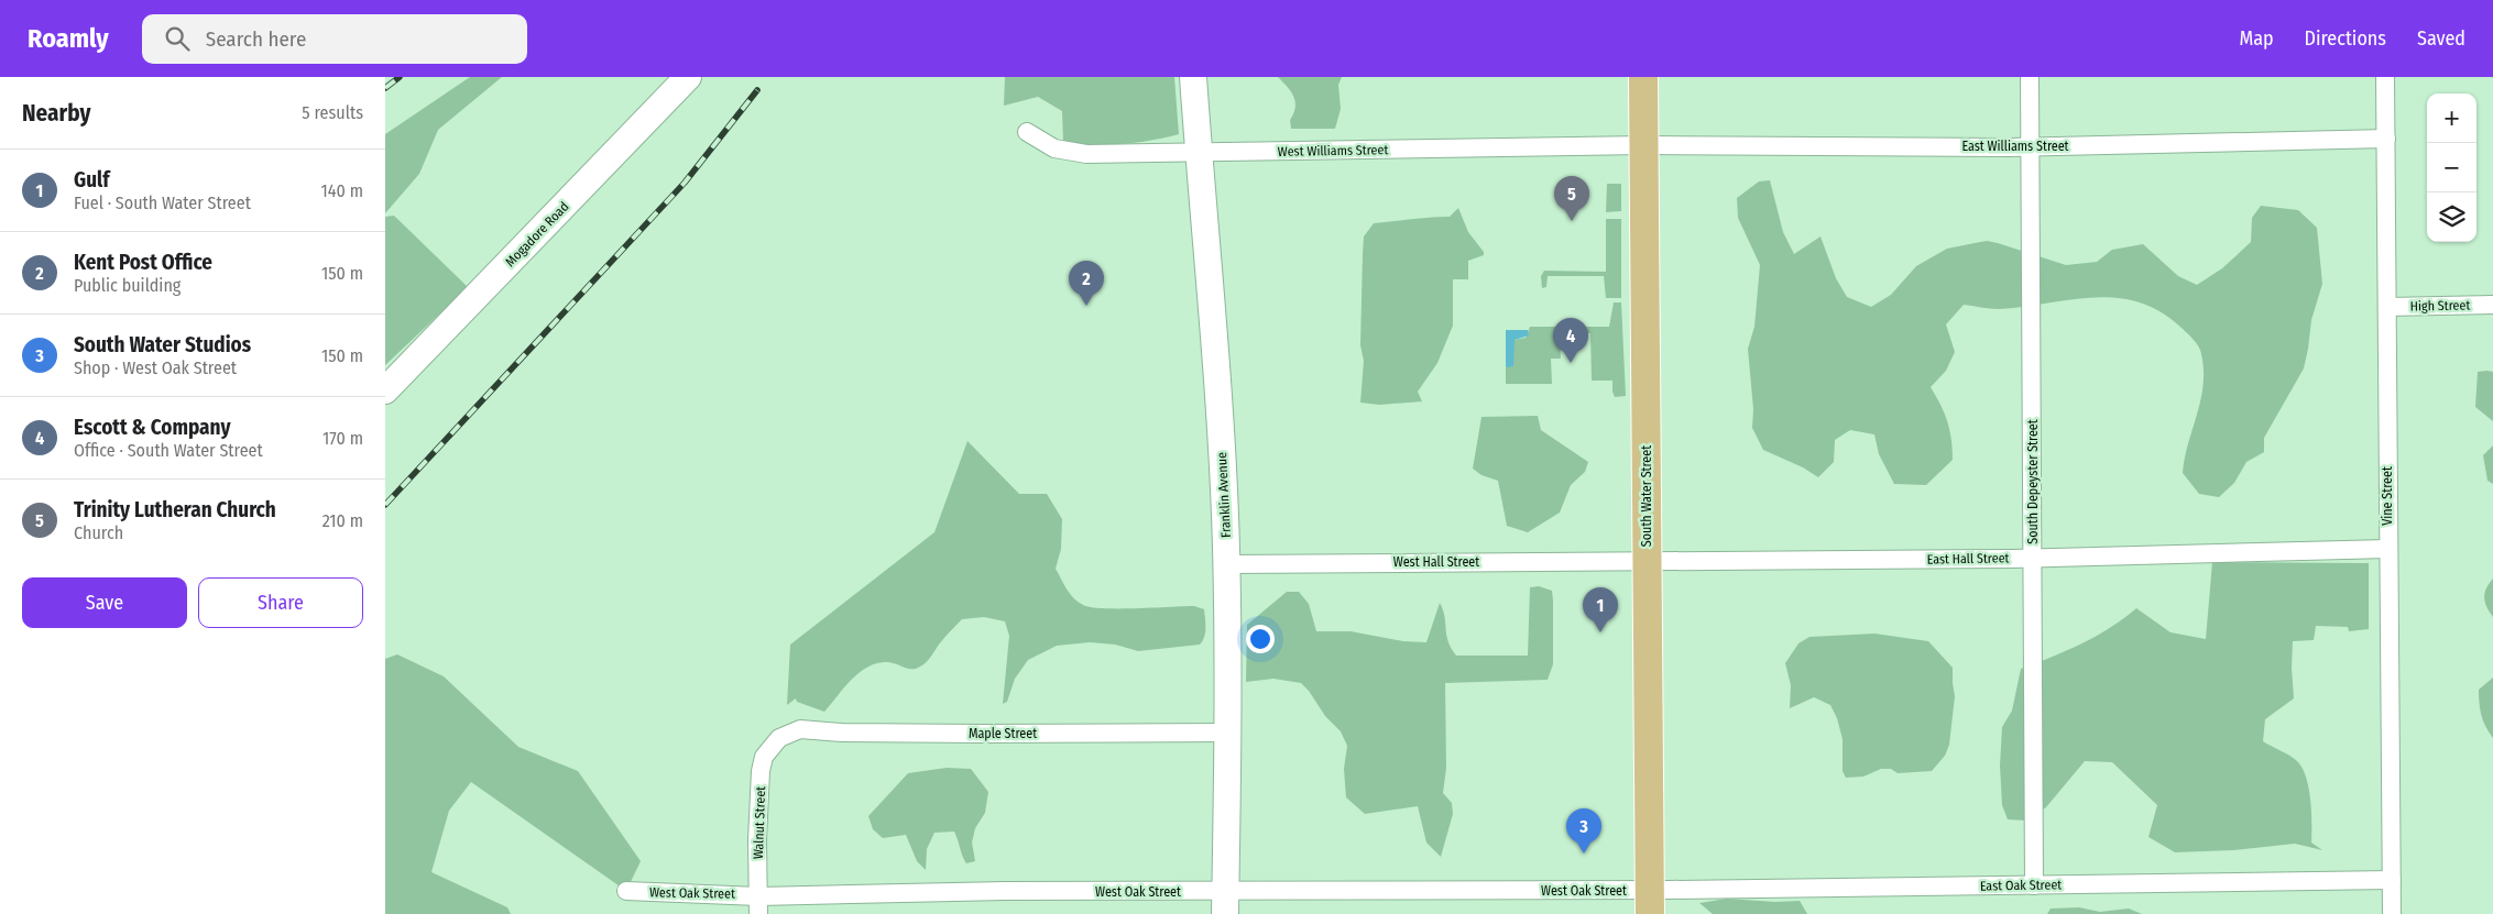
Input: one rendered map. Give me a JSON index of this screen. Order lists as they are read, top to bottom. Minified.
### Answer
{"streets":{"main road":["South Water Street"],"street":["East Williams Street","West Williams Street","Mogadore Road","High Street","South Depeyster Street","Franklin Avenue","Vine Street","East Hall Street","West Hall Street","Maple Street","Walnut Street","East Oak Street","West Oak Street"]},"crossings":[["East Williams Street","West Williams Street"],["East Williams Street","South Depeyster Street"],["East Williams Street","South Water Street"],["East Williams Street","Vine Street"],["West Williams Street","Franklin Avenue"],["West Williams Street","South Water Street"],["High Street","Vine Street"],["South Depeyster Street","East Hall Street"],["South Depeyster Street","East Oak Street"],["Franklin Avenue","West Hall Street"],["Franklin Avenue","Maple Street"],["Franklin Avenue","West Oak Street"],["South Water Street","East Hall Street"],["South Water Street","West Hall Street"],["South Water Street","East Oak Street"],["South Water Street","West Oak Street"],["Vine Street","East Hall Street"],["Vine Street","East Oak Street"],["East Hall Street","West Hall Street"],["Maple Street","Walnut Street"],["Walnut Street","West Oak Street"],["East Oak Street","West Oak Street"]],"page":{"header":"Roamly","search":"Search here","nav":["Map","Directions","Saved"],"heading":["Nearby","5 results"],"map_buttons":["+","−"],"list":[{"mark":"1","name":"Gulf","note":"Fuel · South Water Street","value":"140 m"},{"mark":"2","name":"Kent Post Office","note":"Public building","value":"150 m"},{"mark":"3","name":"South Water Studios","note":"Shop · West Oak Street","value":"150 m"},{"mark":"4","name":"Escott & Company","note":"Office · South Water Street","value":"170 m"},{"mark":"5","name":"Trinity Lutheran Church","note":"Church","value":"210 m"}],"pins":["5","2","4","1","3"],"buttons":["Save","Share"]}}
